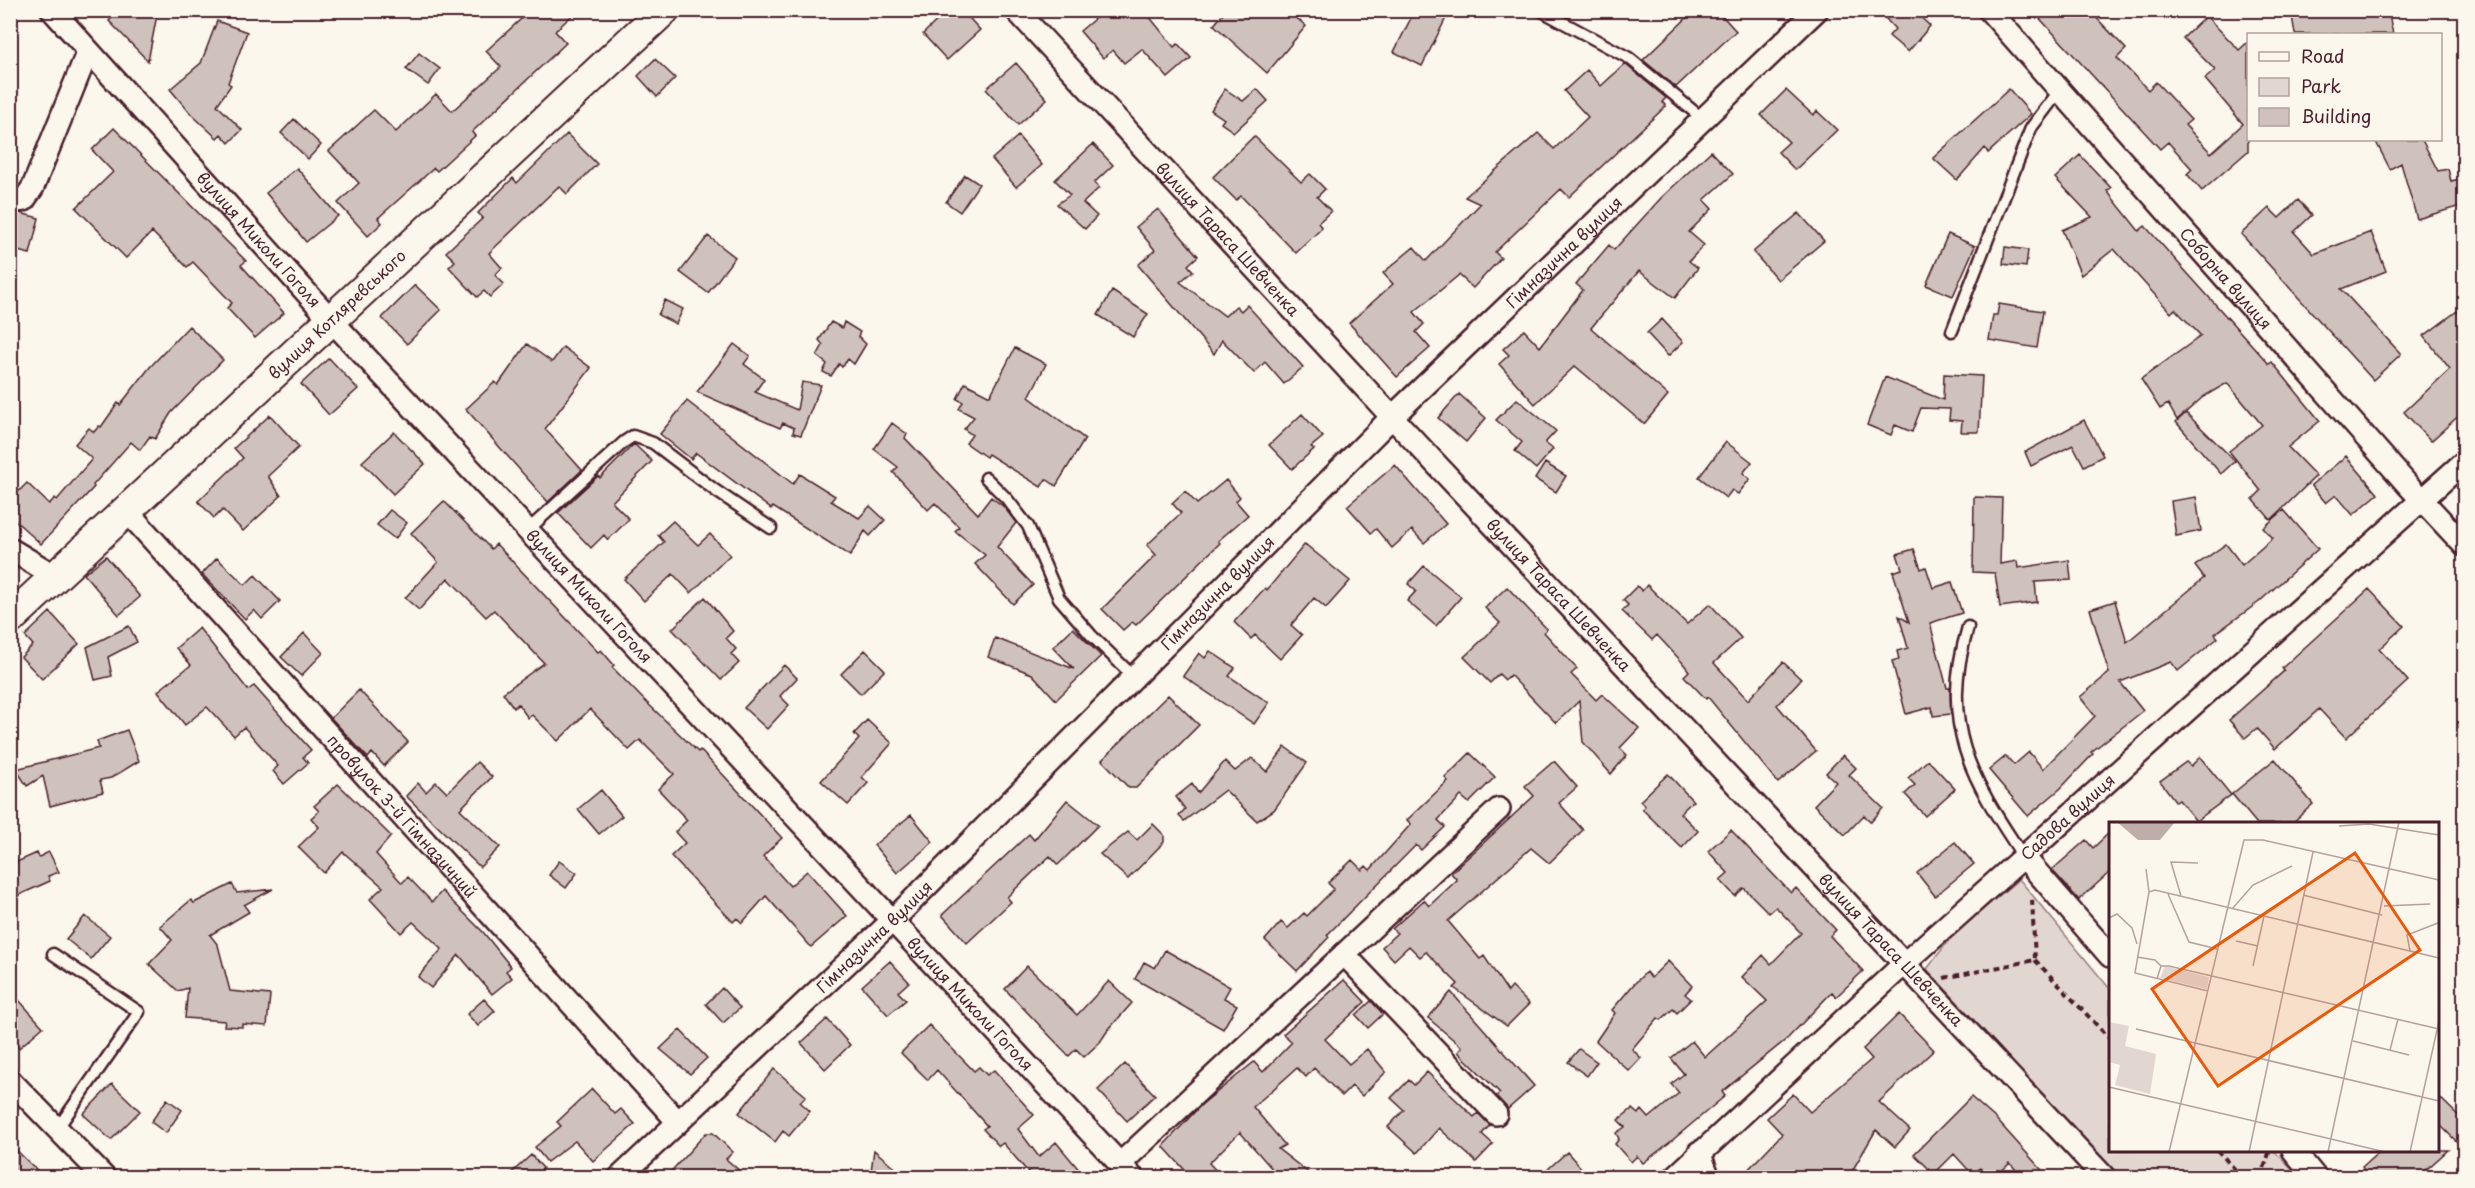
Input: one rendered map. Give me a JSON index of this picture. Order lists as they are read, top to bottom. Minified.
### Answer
{"streets":{"main road":["вулиця Котляревського"],"street":["вулиця Миколи Гоголя","вулиця Тараса Шевченка","Гімназична вулиця","Соборна вулиця","провулок 3-й Гімназичний","Садова вулиця"]},"crossings":[["вулиця Миколи Гоголя","Гімназична вулиця"],["вулиця Миколи Гоголя","вулиця Котляревського"],["вулиця Тараса Шевченка","Гімназична вулиця"],["вулиця Тараса Шевченка","Садова вулиця"],["Гімназична вулиця","провулок 3-й Гімназичний"],["Соборна вулиця","Садова вулиця"],["вулиця Котляревського","провулок 3-й Гімназичний"]],"legend":["Road","Park","Building"]}
